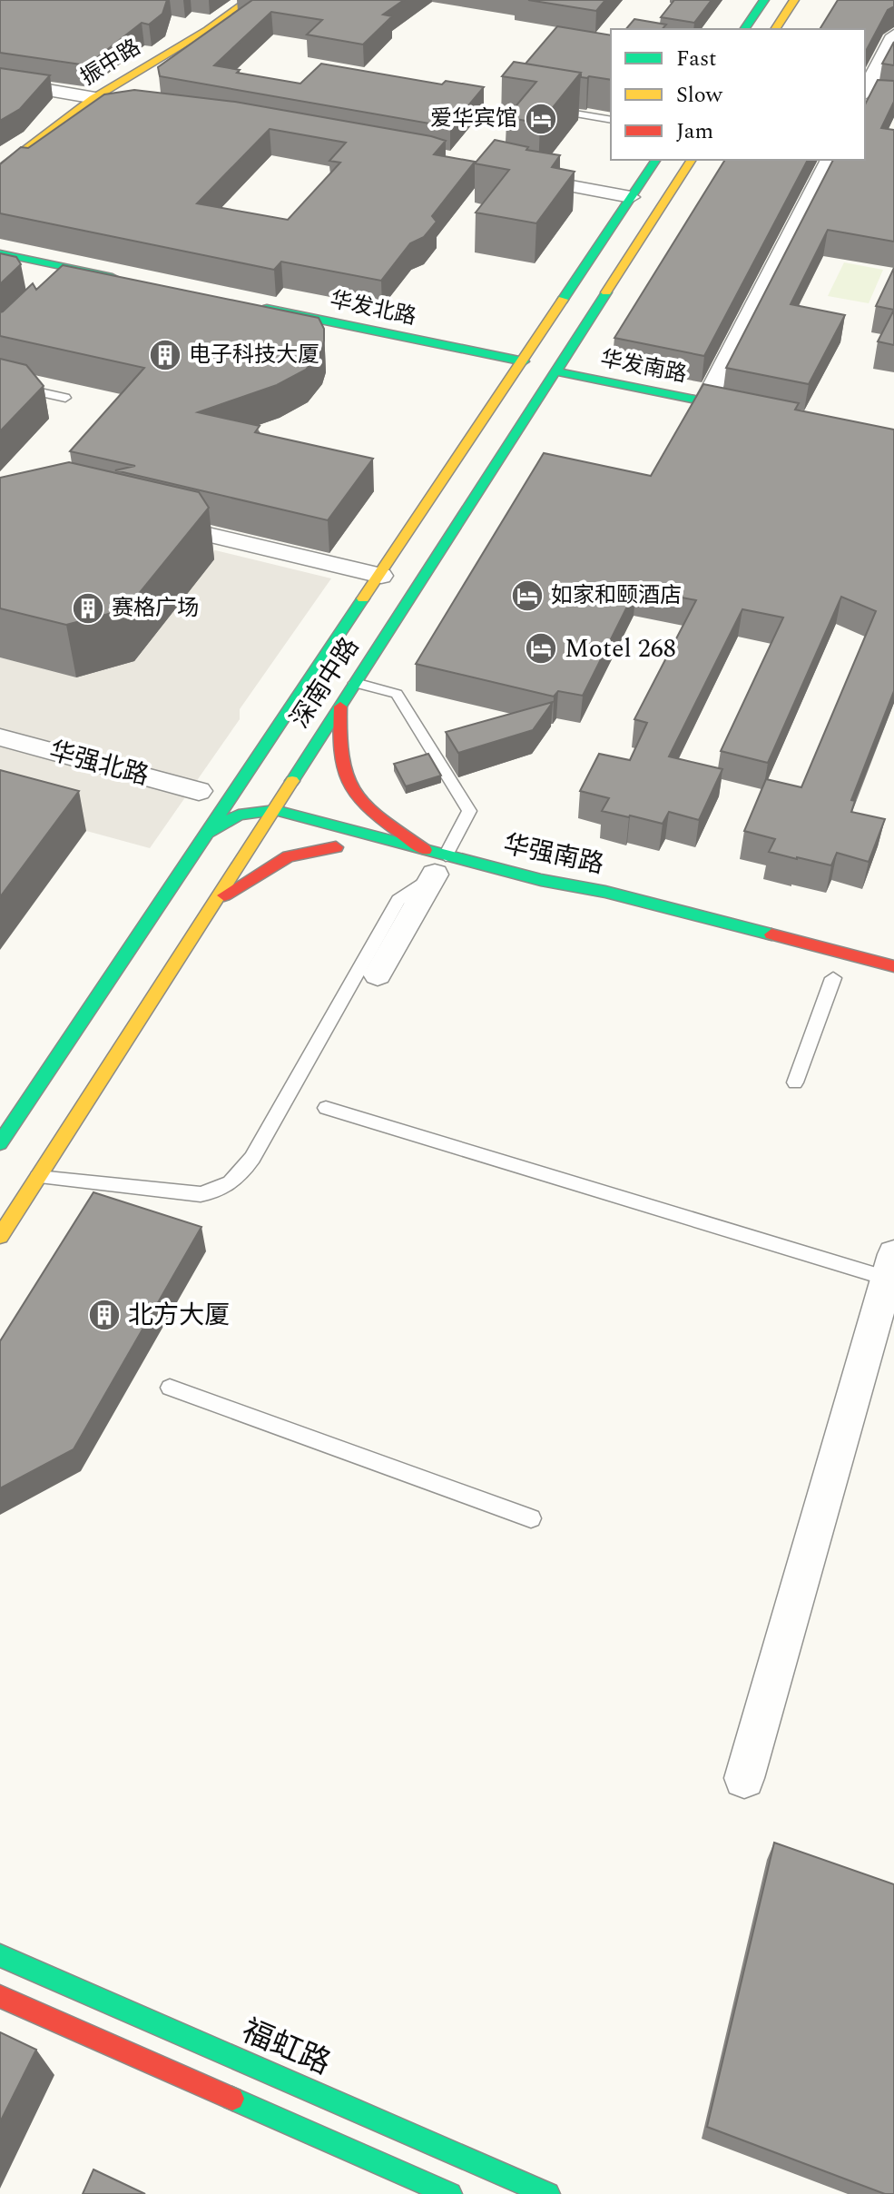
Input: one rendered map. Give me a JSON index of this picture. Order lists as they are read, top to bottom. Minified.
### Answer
{"streets":{"main road":["振中路","华发北路","华发南路","深南中路","华强南路","福虹路"],"street":["华强北路"]},"crossings":[["华发北路","深南中路"],["华发南路","深南中路"],["深南中路","华强南路"]],"places":{"hotel":["爱华宾馆","如家和颐酒店","Motel 268"],"building":["电子科技大厦","赛格广场","北方大厦"]},"legend":["Fast","Slow","Jam"]}
